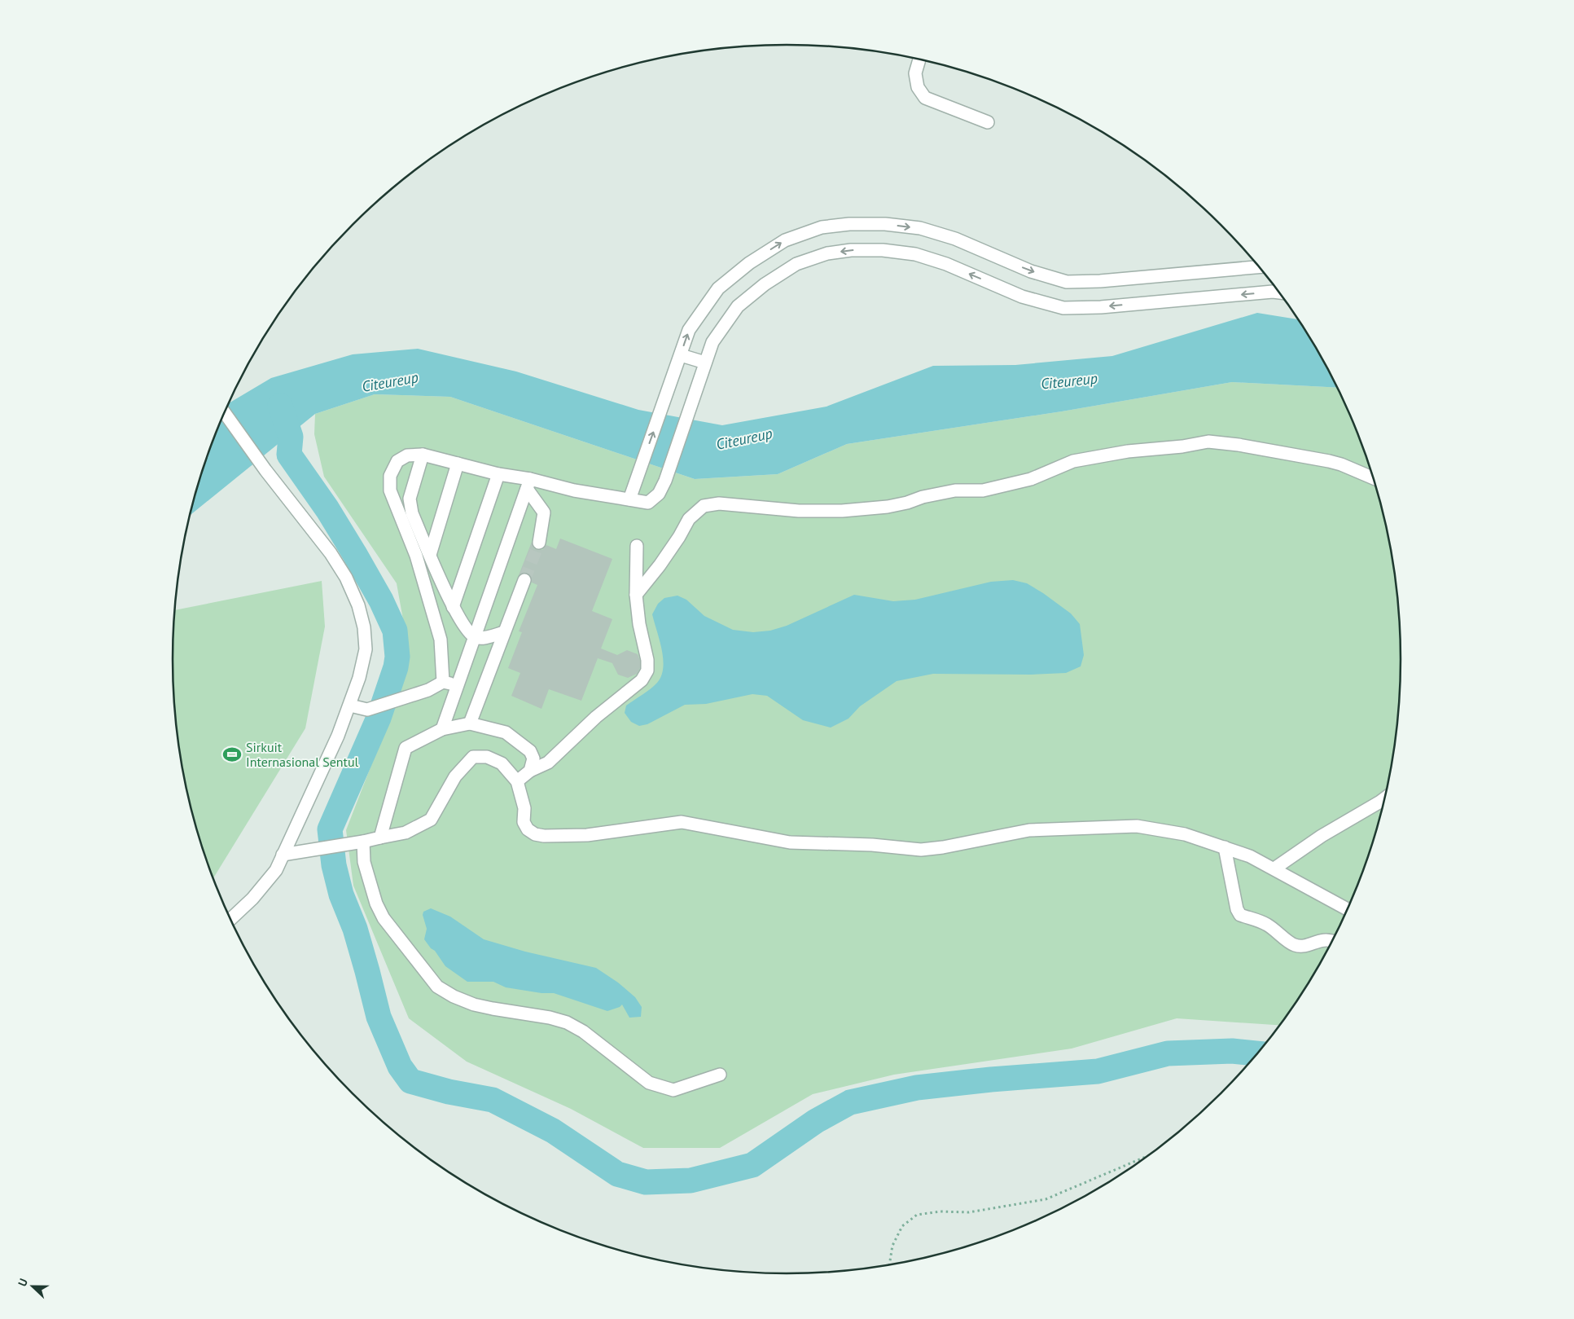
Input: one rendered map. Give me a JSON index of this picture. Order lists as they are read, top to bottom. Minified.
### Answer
{"water":["Citeureup"],"places":{"sports":["Sirkuit Internasional Sentul"]},"north":"left"}
